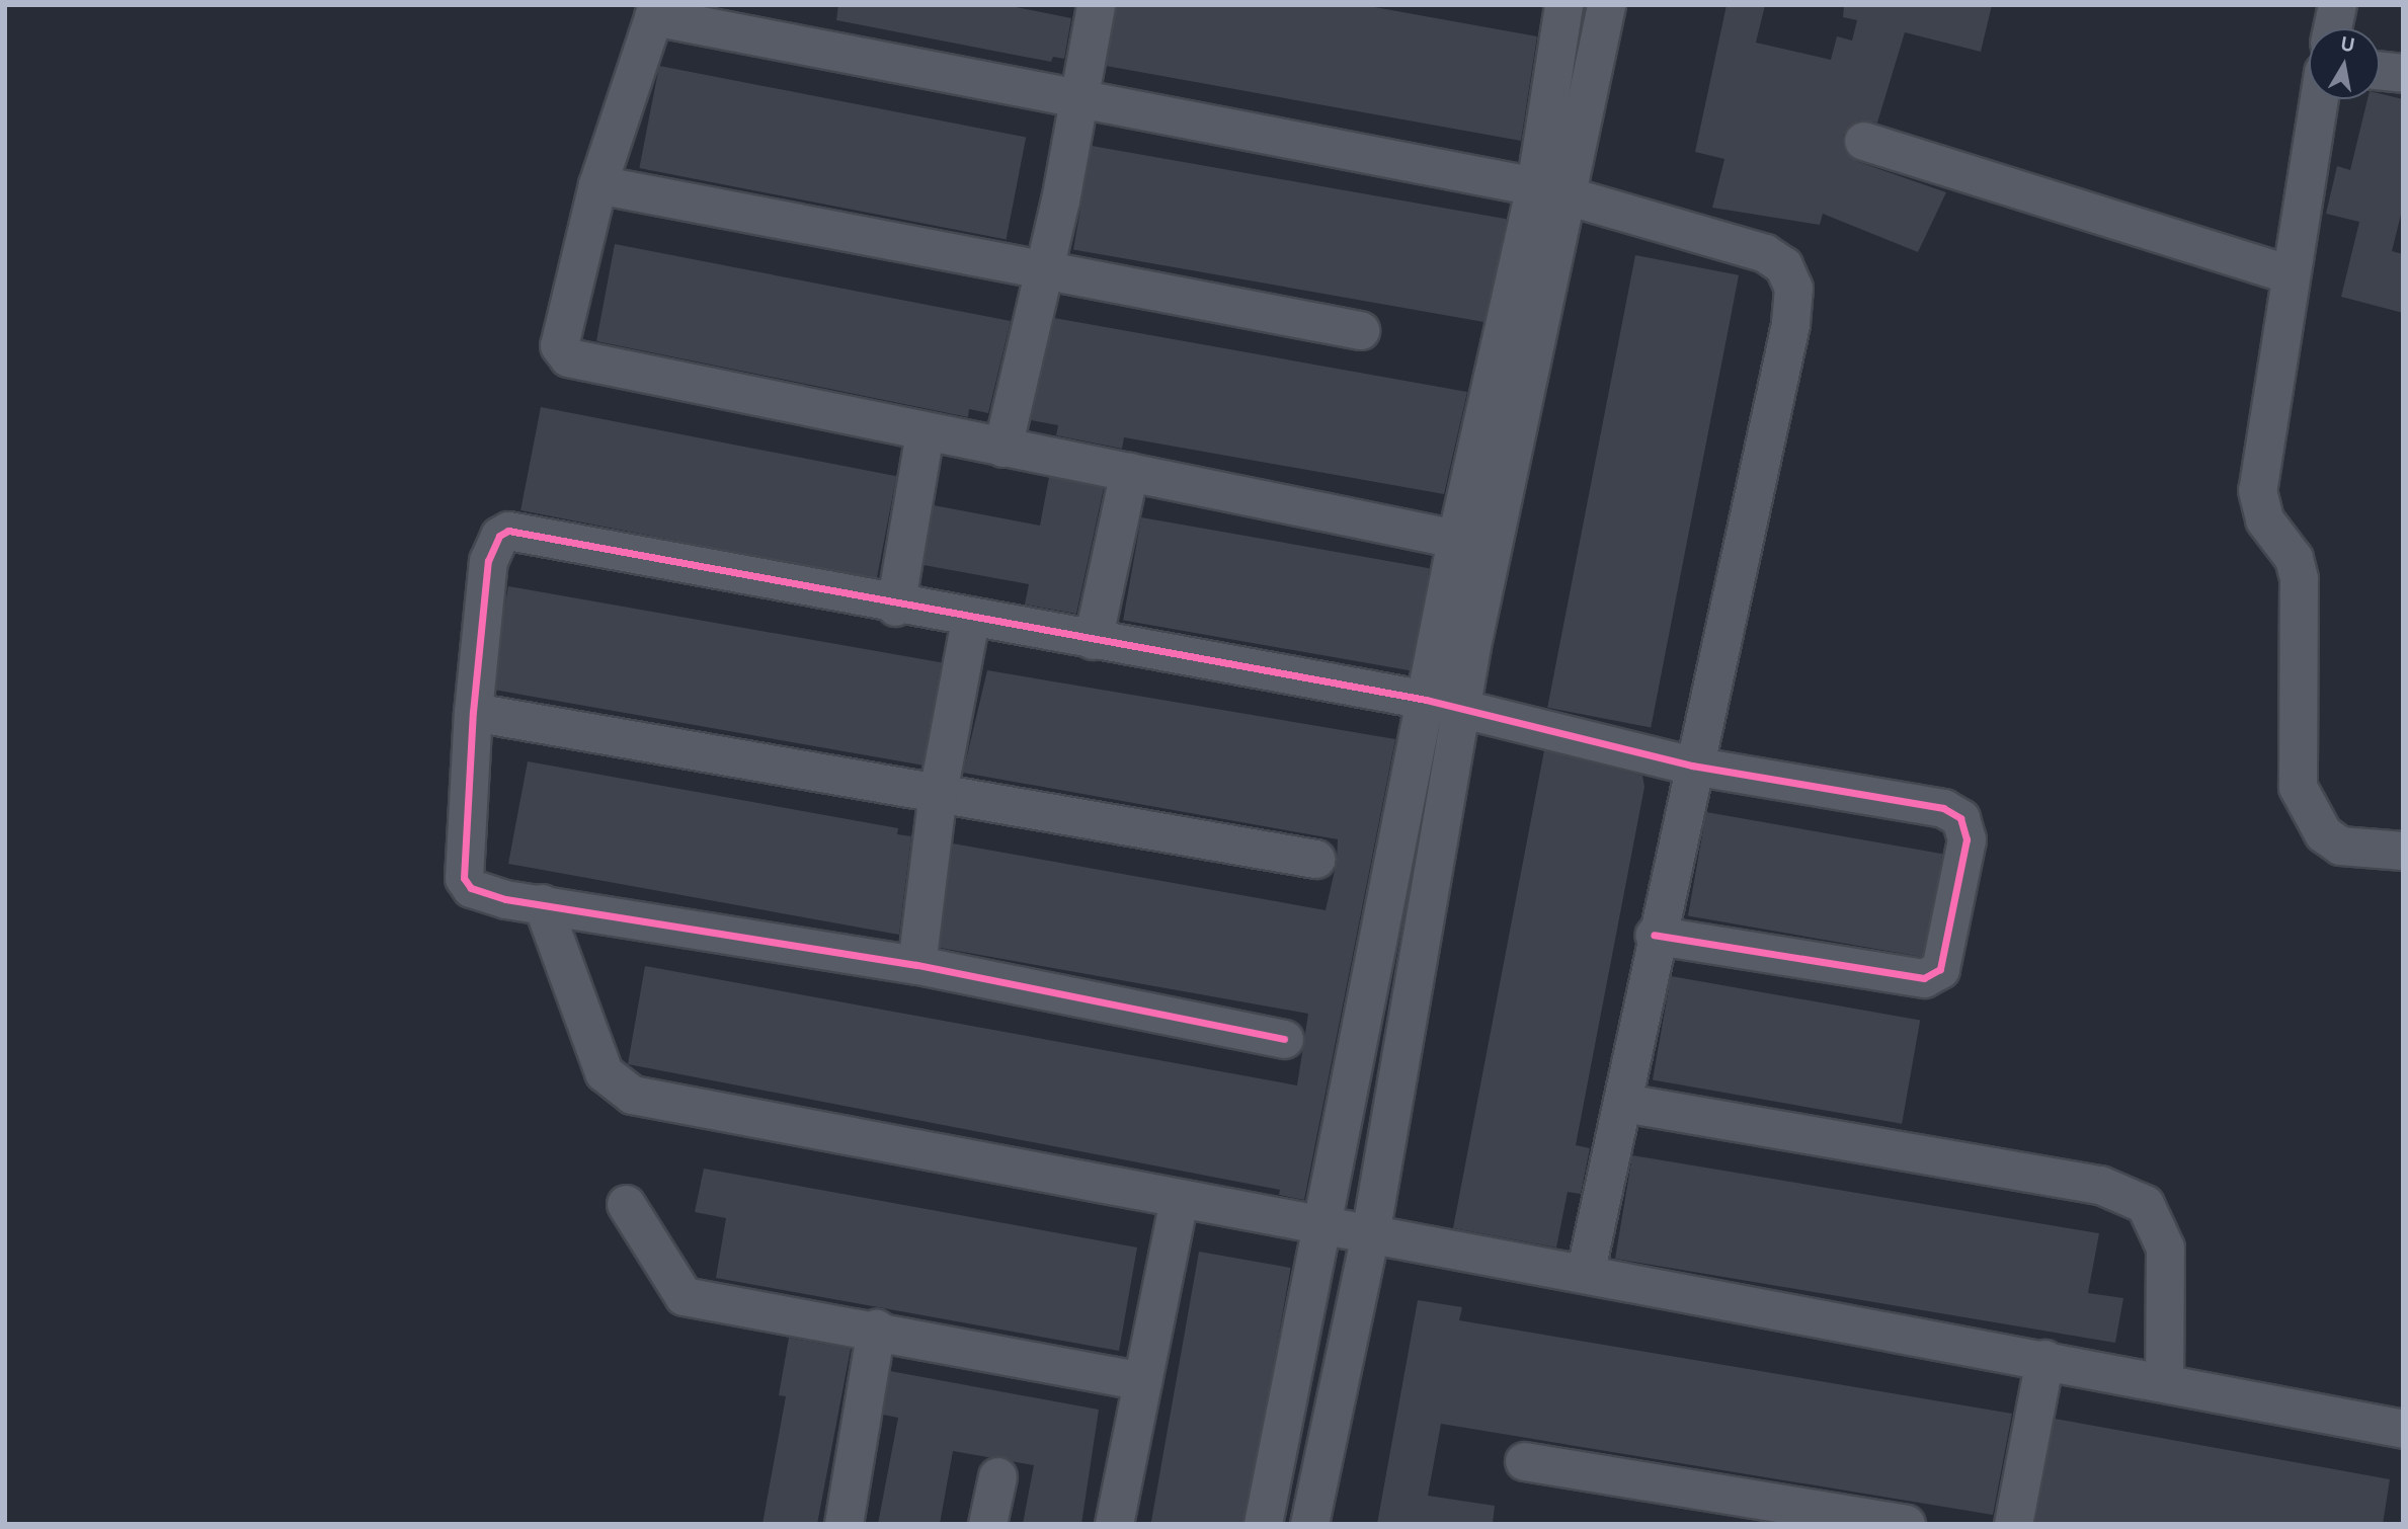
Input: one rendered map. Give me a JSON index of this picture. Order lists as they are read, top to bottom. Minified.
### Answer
{"north":"top"}
